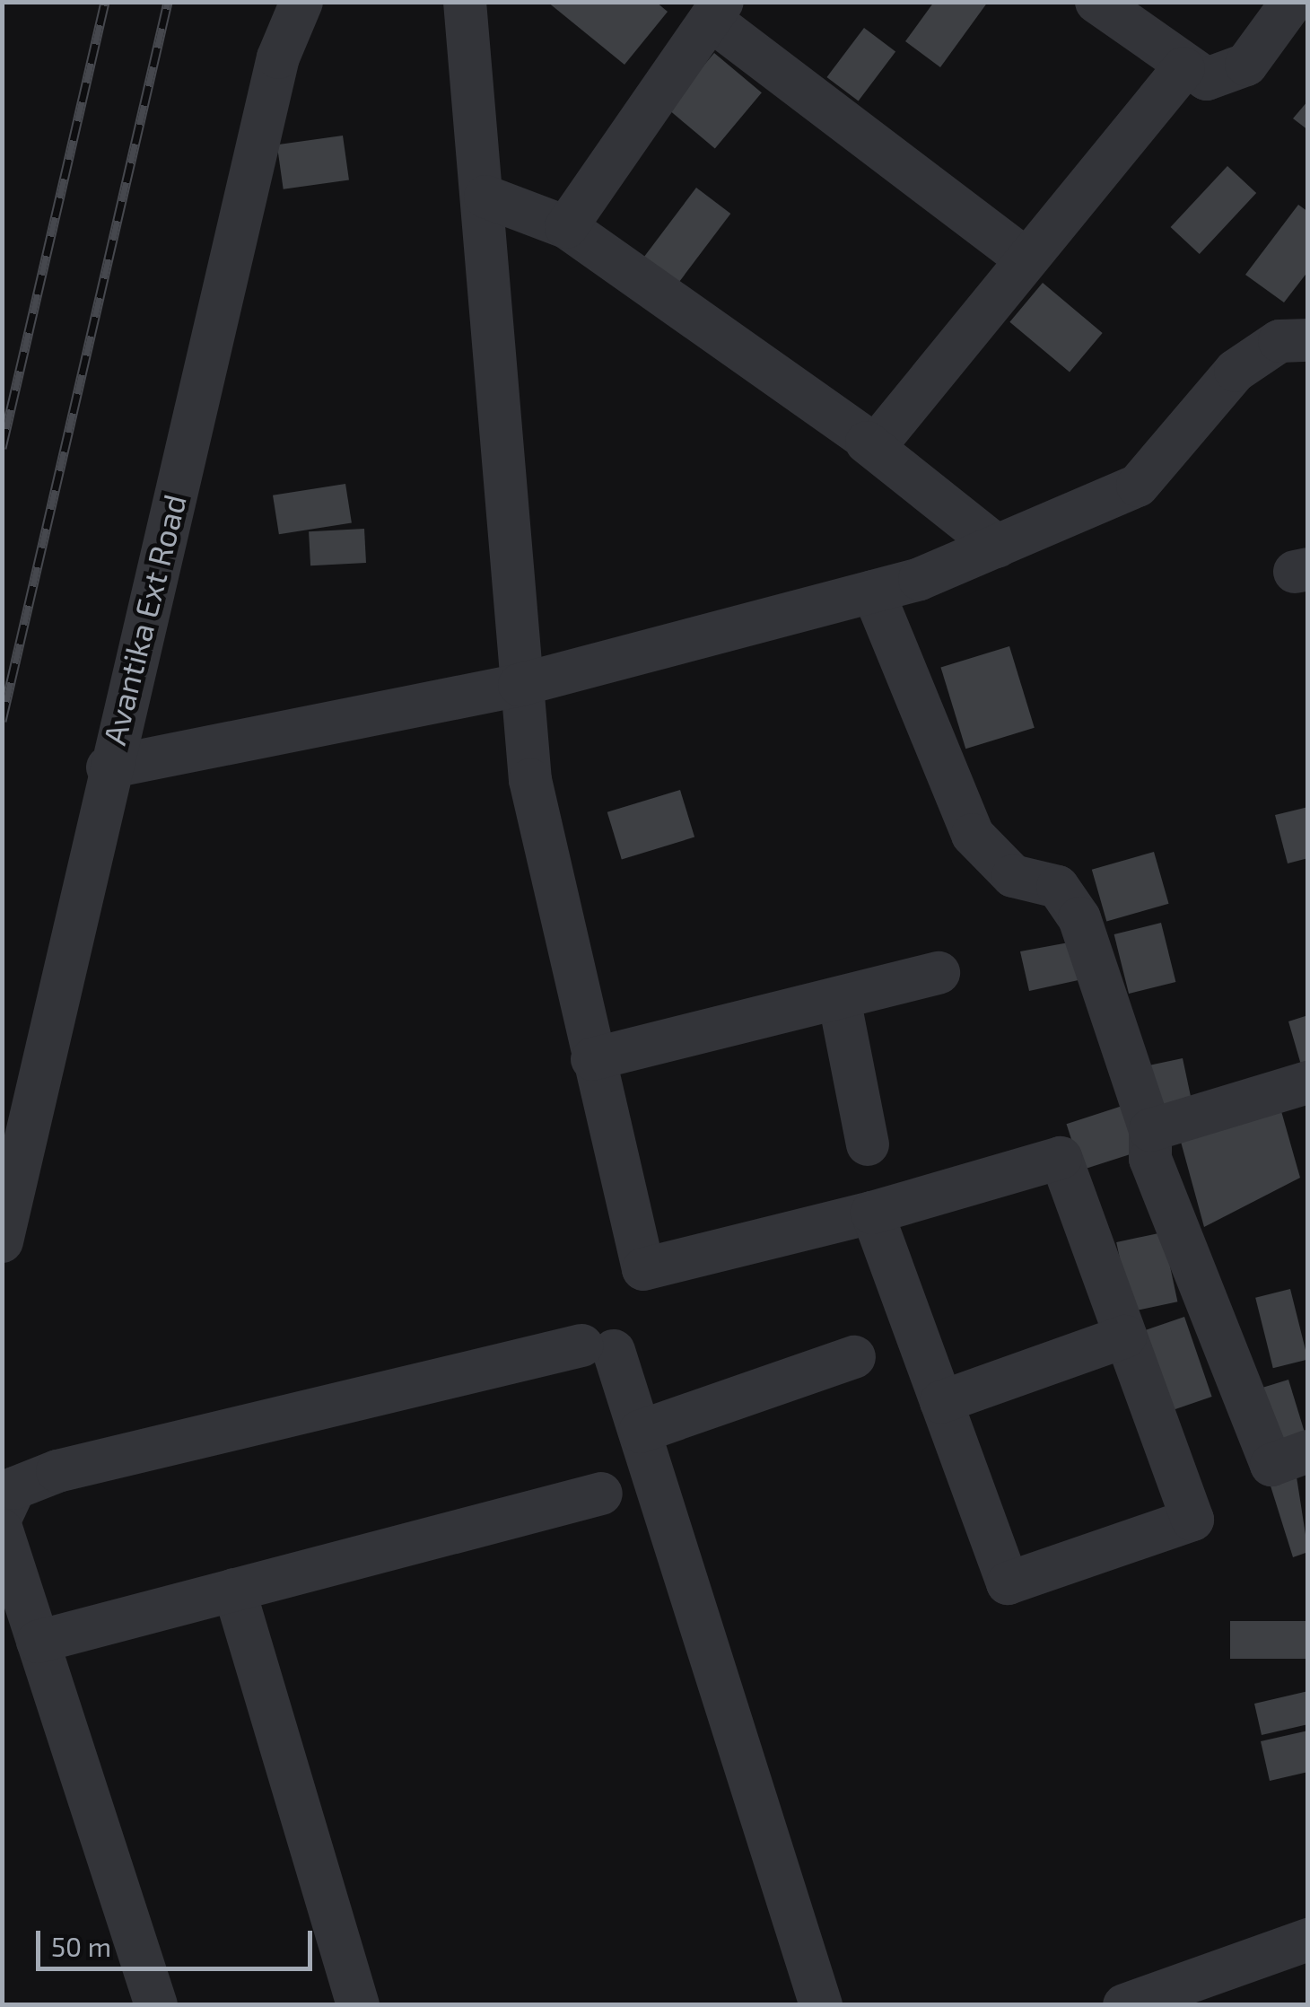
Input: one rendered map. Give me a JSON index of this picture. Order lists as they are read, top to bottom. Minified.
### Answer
{"streets":{"street":["Avantika Ext Road"]},"scale_bar":"50 m"}
